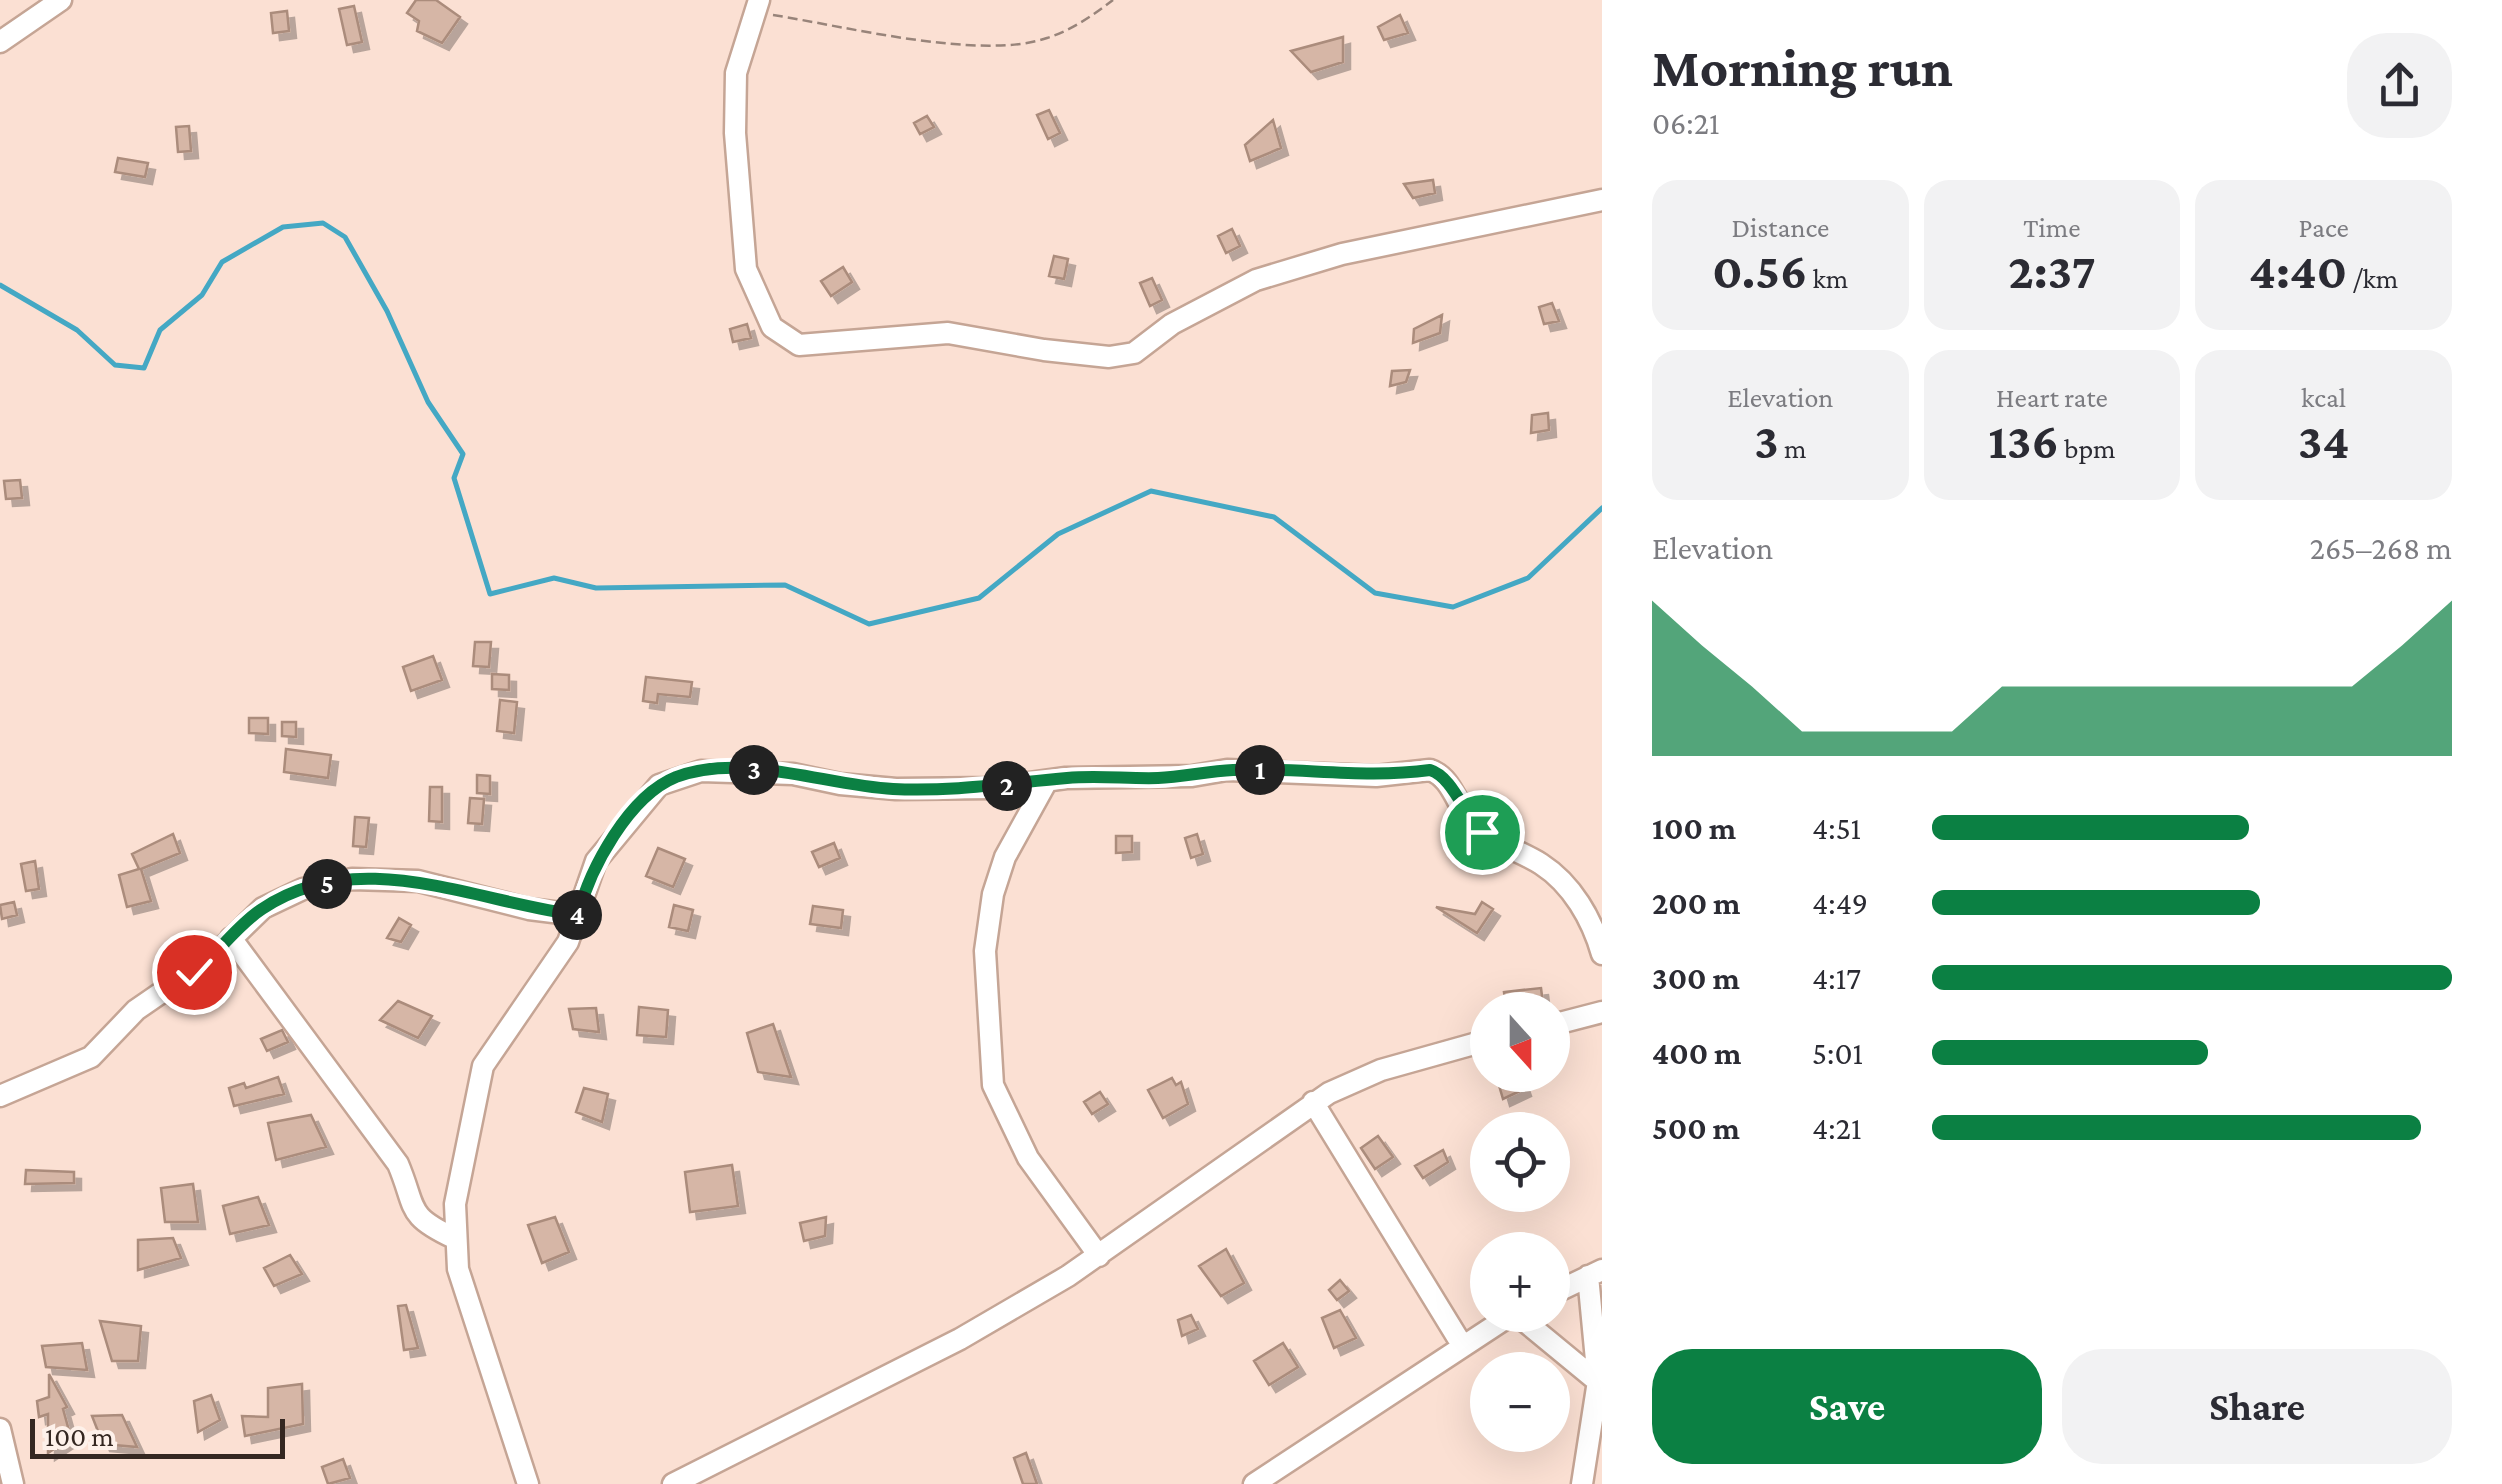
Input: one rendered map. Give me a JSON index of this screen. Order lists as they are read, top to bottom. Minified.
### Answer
{"scale_bar":"100 m","north":"bottom","page":{"heading":["Morning run","06:21"],"stats":[["Distance","0.56 km"],["Time","2:37"],["Pace","4:40 /km"],["Elevation","3 m"],["Heart rate","136 bpm"],["kcal","34"]],"chart":["Elevation","265–268 m"],"pins":["1","3","2","5","4"],"list":[{"name":"100 m","note":"4:51"},{"name":"200 m","note":"4:49"},{"name":"300 m","note":"4:17"},{"name":"400 m","note":"5:01"},{"name":"500 m","note":"4:21"}],"map_buttons":["+","−"],"buttons":["Save","Share"],"scale":"100 m"}}
